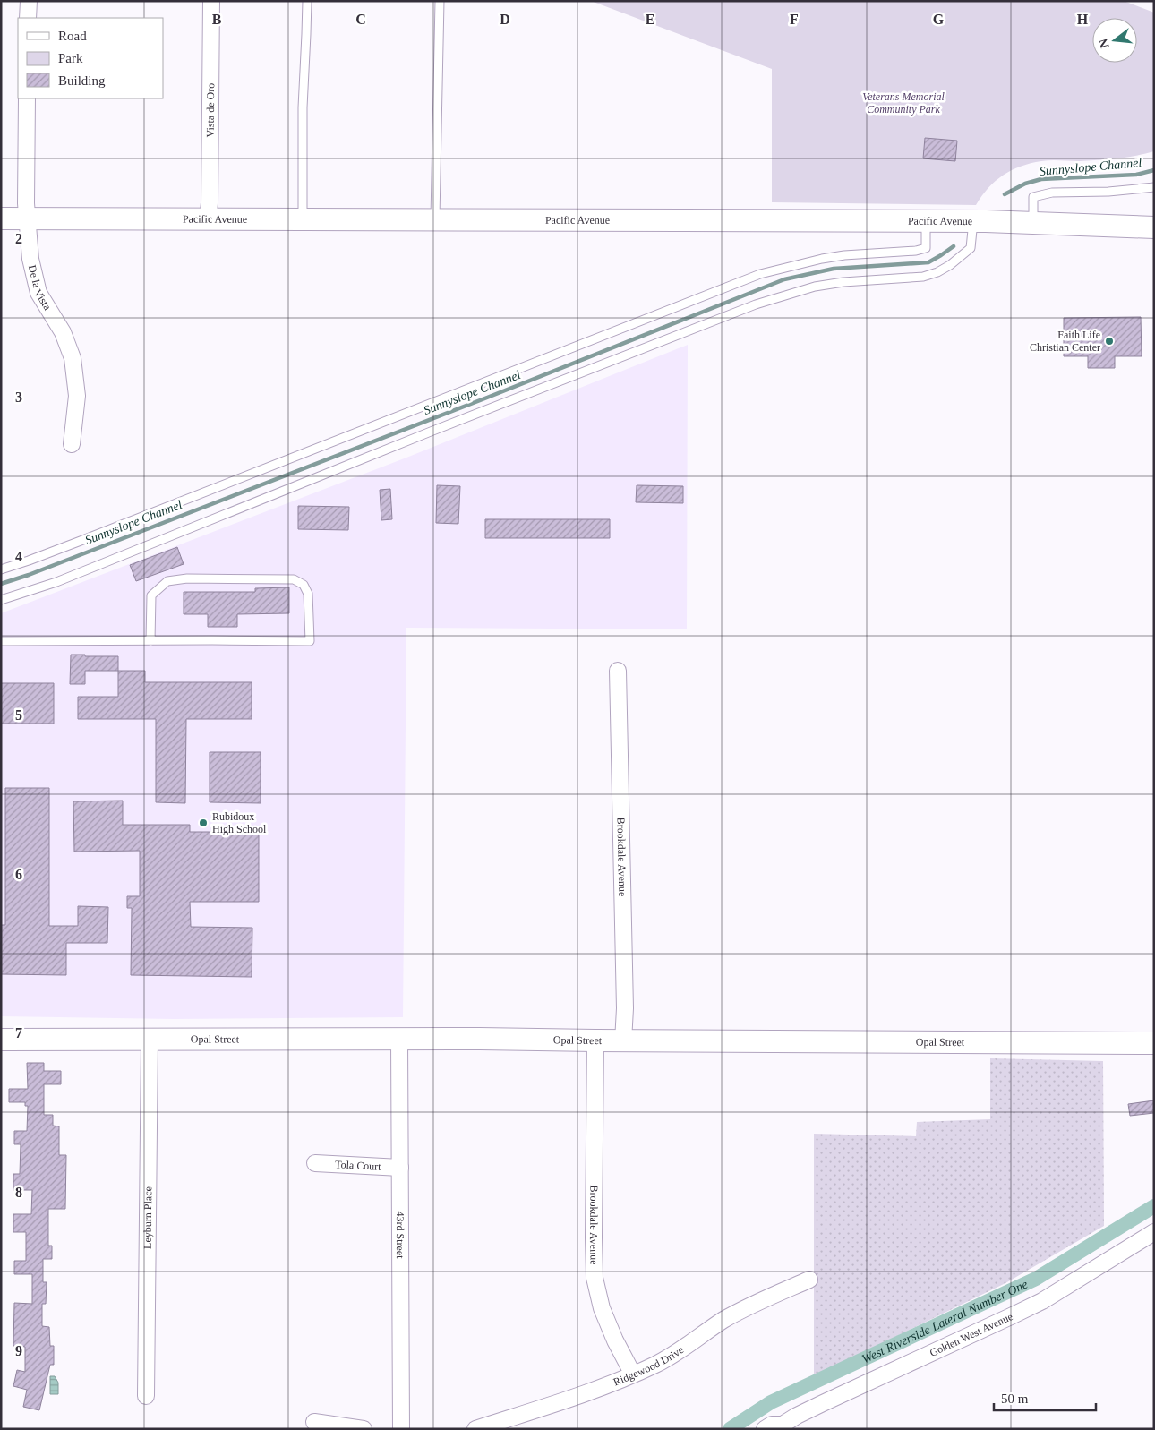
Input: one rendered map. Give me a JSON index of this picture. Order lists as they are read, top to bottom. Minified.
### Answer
{"streets":{"street":["Vista de Oro","Pacific Avenue","De la Vista","Brookdale Avenue","Opal Street","Tola Court","Leyburn Place","43rd Street","Golden West Avenue","Ridgewood Drive"]},"crossings":[["Vista de Oro","Pacific Avenue"],["Pacific Avenue","De la Vista"],["Brookdale Avenue","Opal Street"],["Brookdale Avenue","Ridgewood Drive"],["Opal Street","Leyburn Place"],["Opal Street","43rd Street"],["Tola Court","43rd Street"]],"water":["Sunnyslope Channel","West Riverside Lateral Number One"],"parks":["Veterans Memorial Community Park"],"places":["Faith Life Christian Center","Rubidoux High School"],"legend":["Road","Park","Building"],"scale_bar":"50 m","north":"left","grid":{"columns":["B","C","D","E","F","G","H"],"rows":["2","3","4","5","6","7","8","9"]}}
